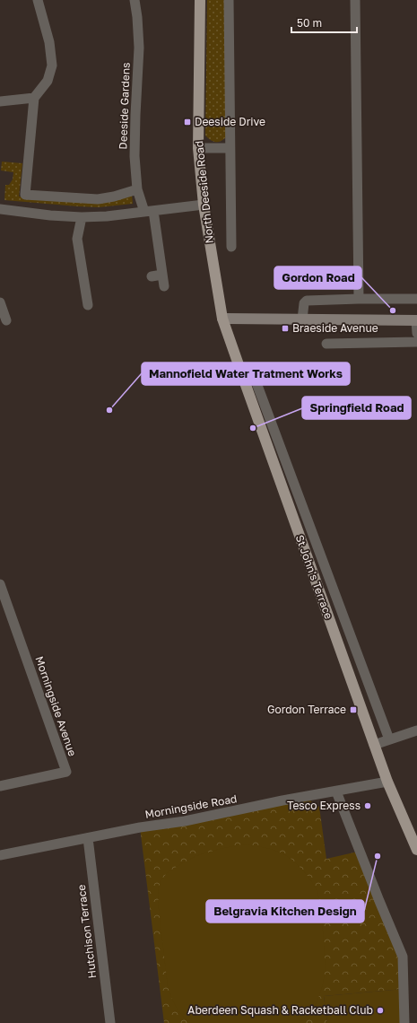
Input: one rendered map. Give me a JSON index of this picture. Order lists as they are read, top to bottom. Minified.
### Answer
{"streets":{"main road":["North Deeside Road","St John's Terrace"],"street":["Deeside Gardens","Morningside Avenue","Morningside Road","Hutchison Terrace"]},"crossings":[["North Deeside Road","St John's Terrace"],["St John's Terrace","Morningside Road"],["Morningside Road","Hutchison Terrace"]],"places":{"transit":["Deeside Drive","Braeside Avenue","Gordon Terrace"],"other":["Gordon Road","Mannofield Water Tratment Works","Springfield Road","Tesco Express","Belgravia Kitchen Design","Aberdeen Squash & Racketball Club"]},"scale_bar":"50 m"}
